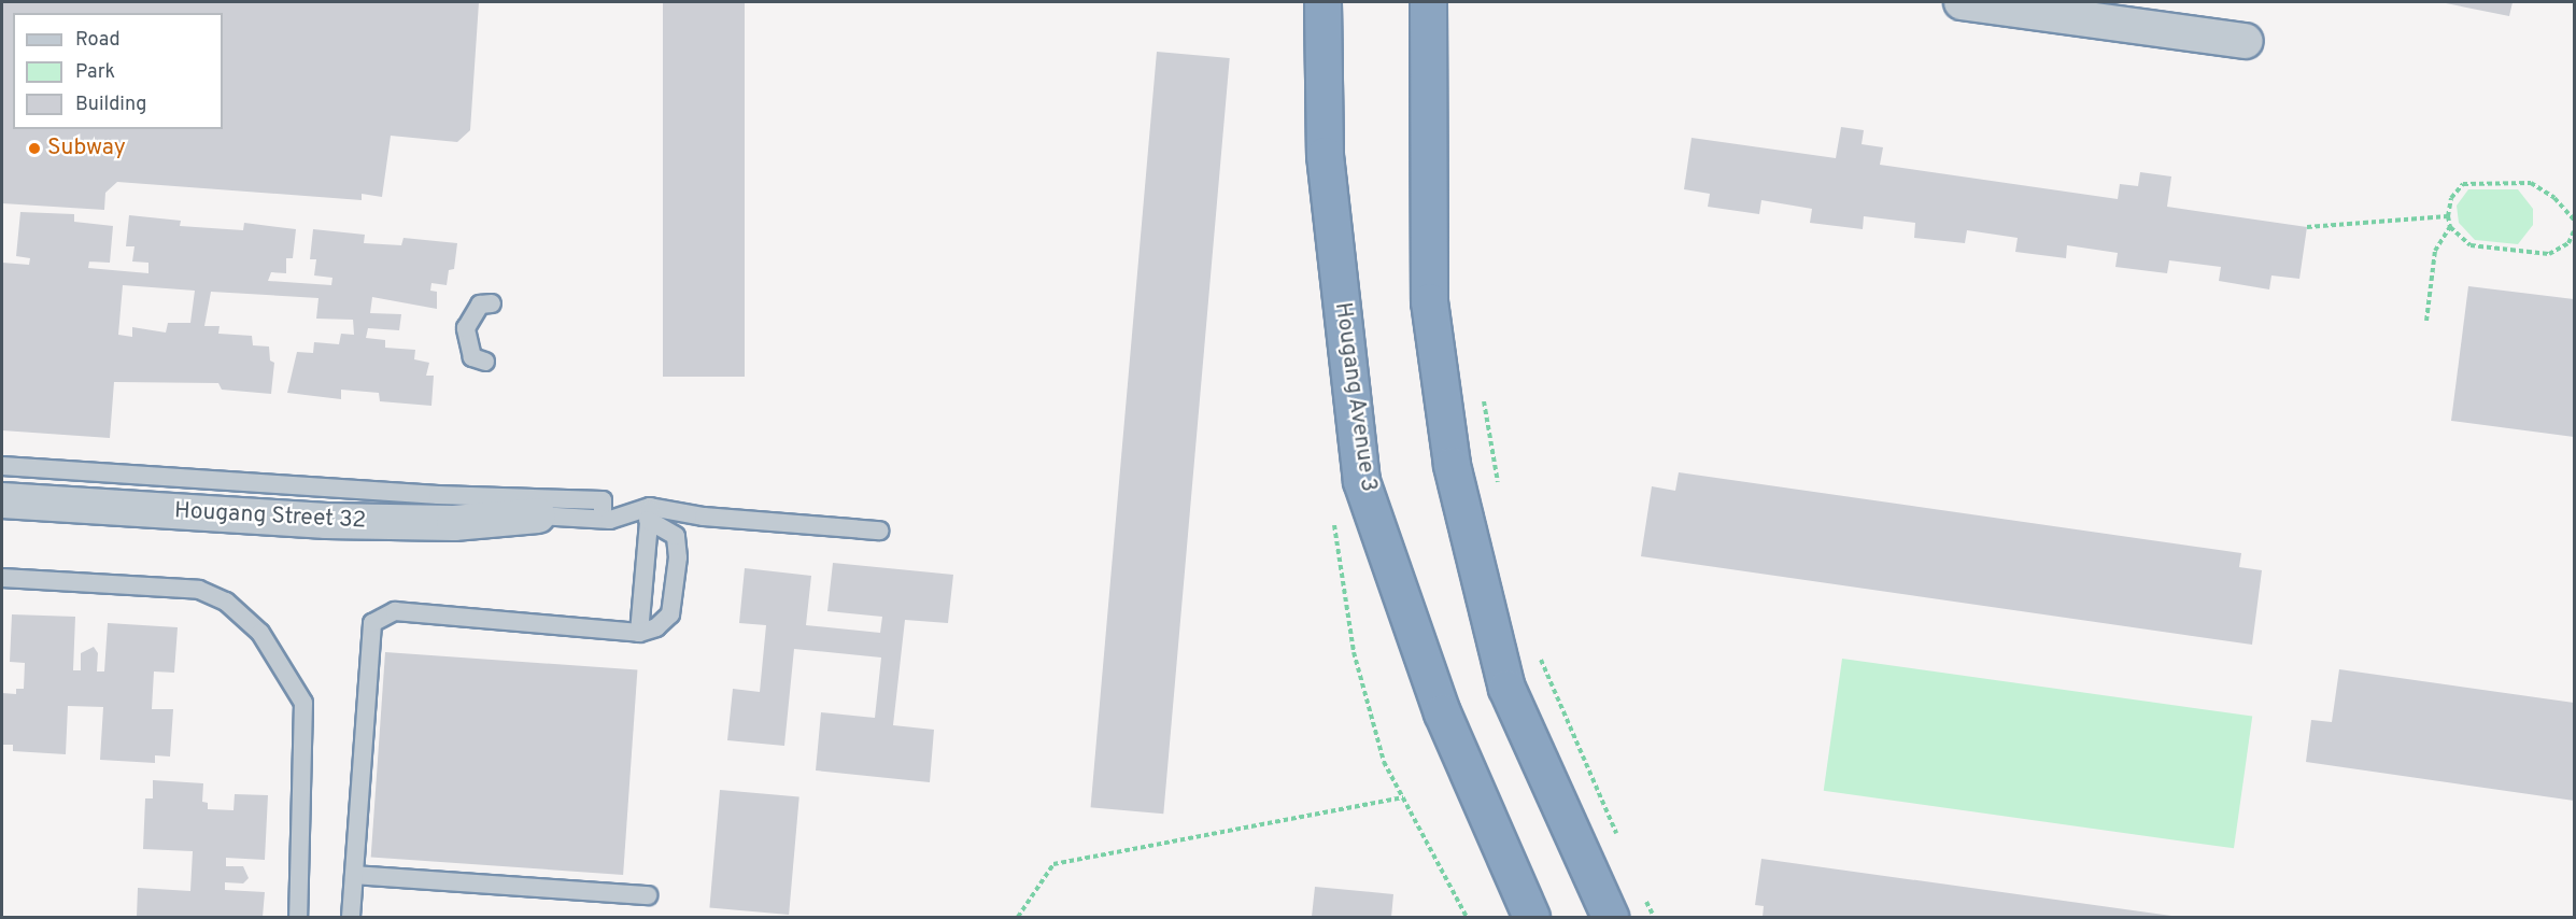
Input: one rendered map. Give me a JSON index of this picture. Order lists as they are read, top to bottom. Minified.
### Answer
{"streets":{"highway":["Hougang Avenue 3"],"street":["Hougang Street 32"]},"places":["Subway"],"legend":["Road","Park","Building"]}
